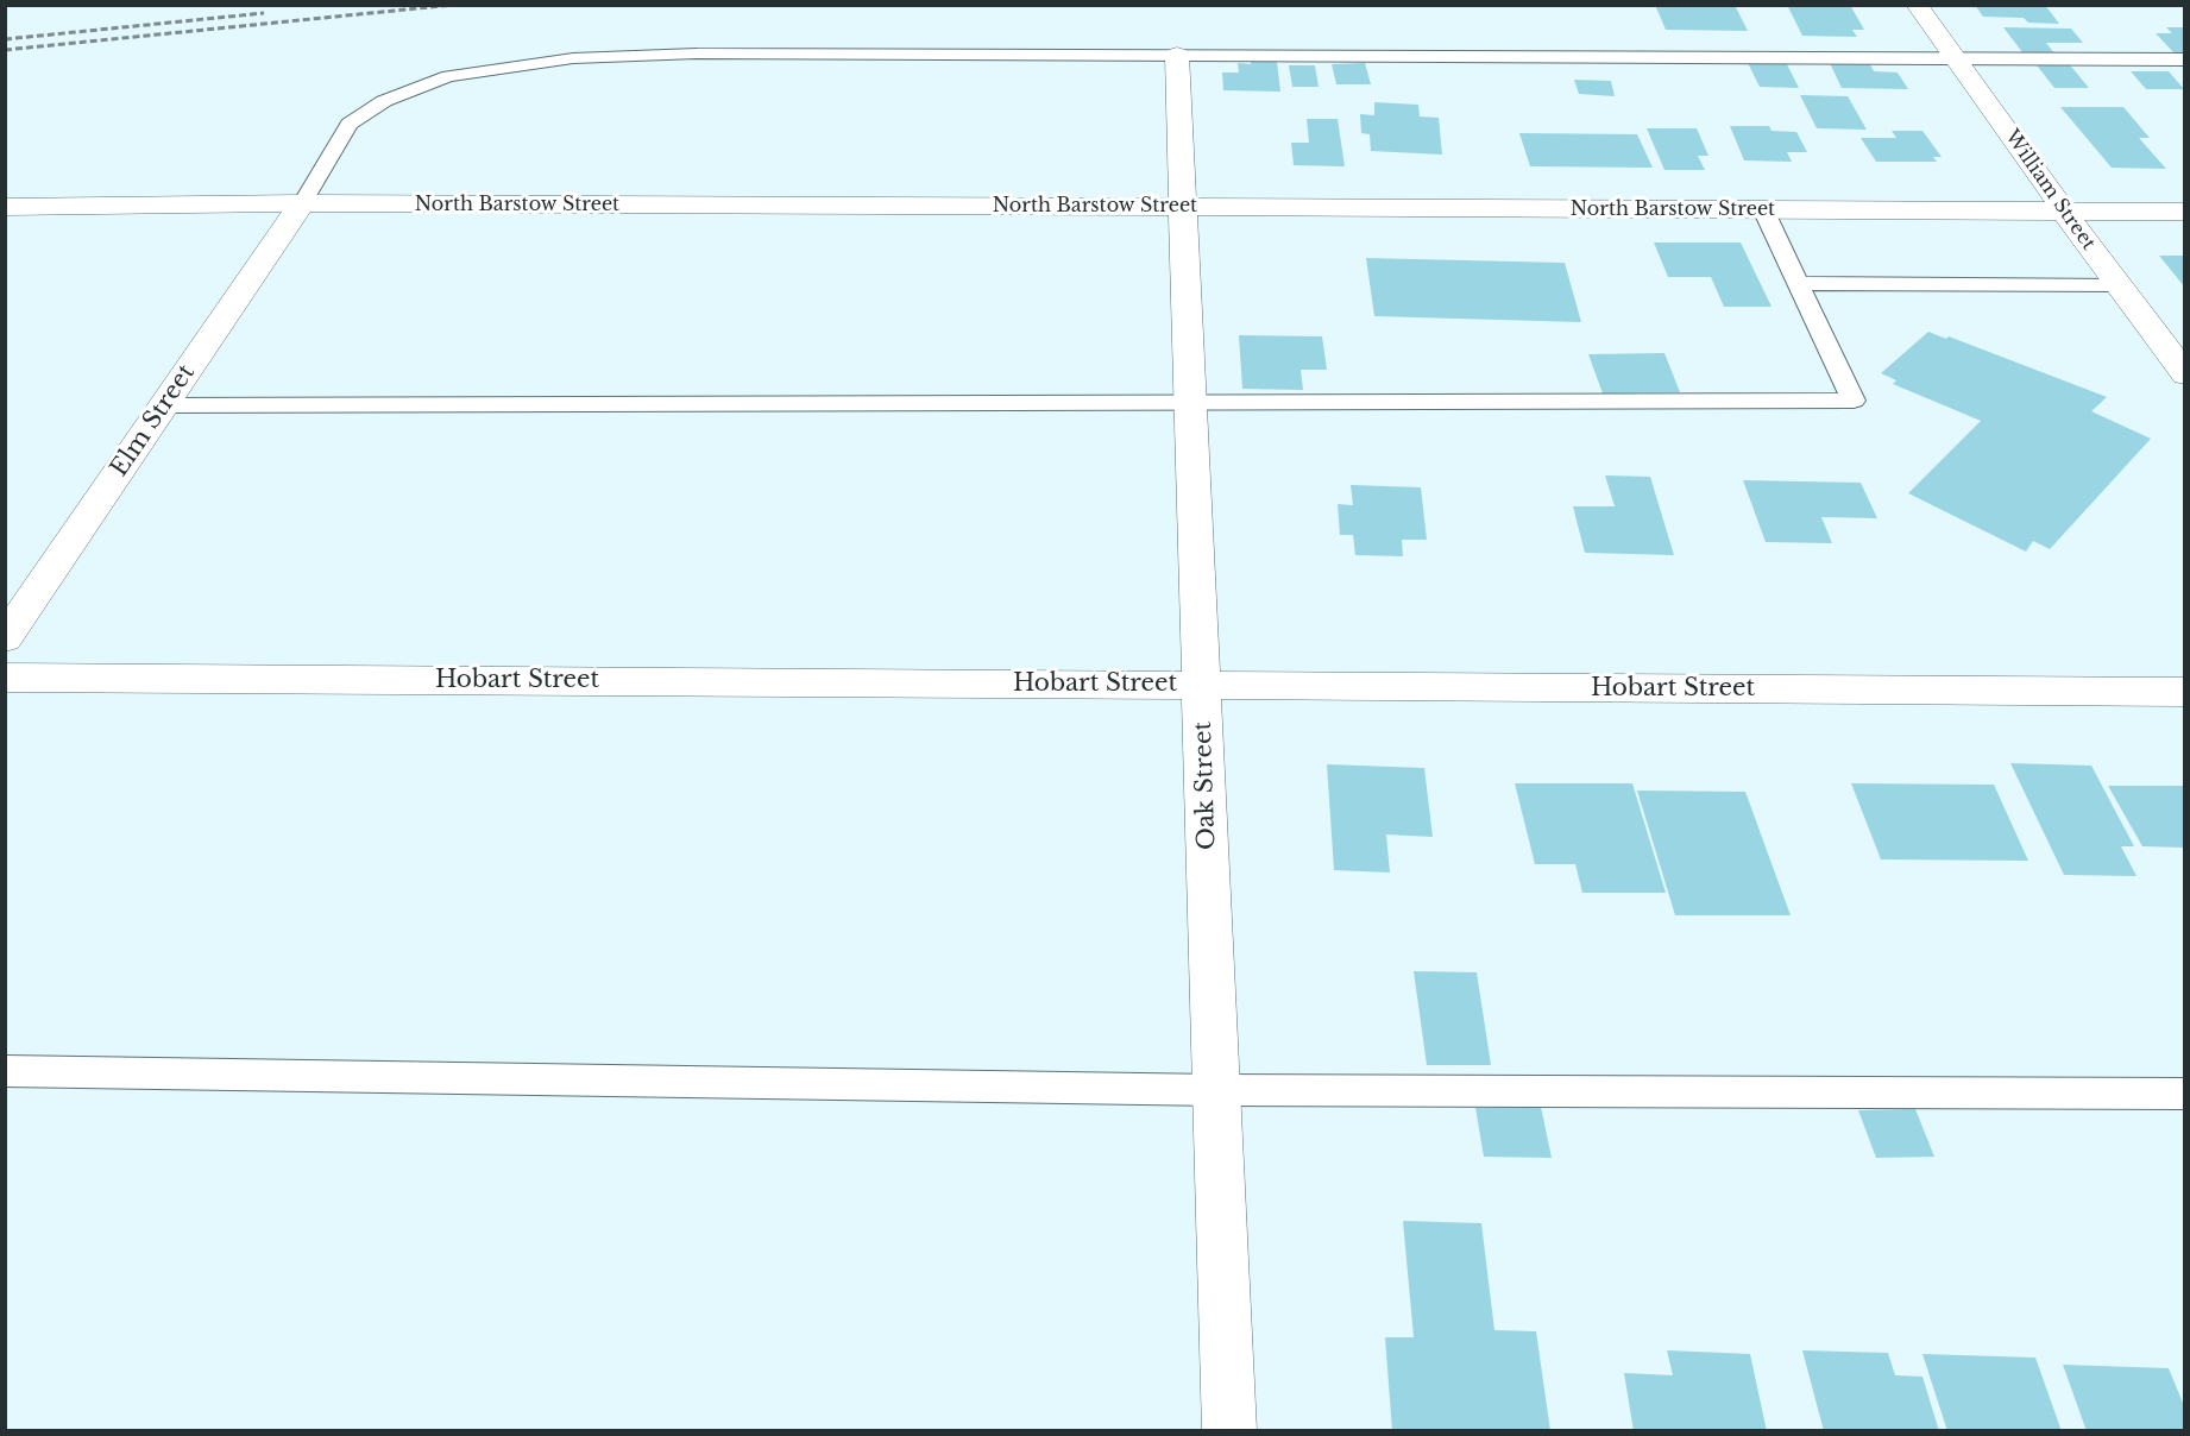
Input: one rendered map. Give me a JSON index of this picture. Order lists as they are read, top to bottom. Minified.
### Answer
{"streets":{"street":["William Street","North Barstow Street","Elm Street","Hobart Street","Oak Street"]},"crossings":[["William Street","North Barstow Street"],["North Barstow Street","Elm Street"],["North Barstow Street","Oak Street"],["Hobart Street","Oak Street"]]}
